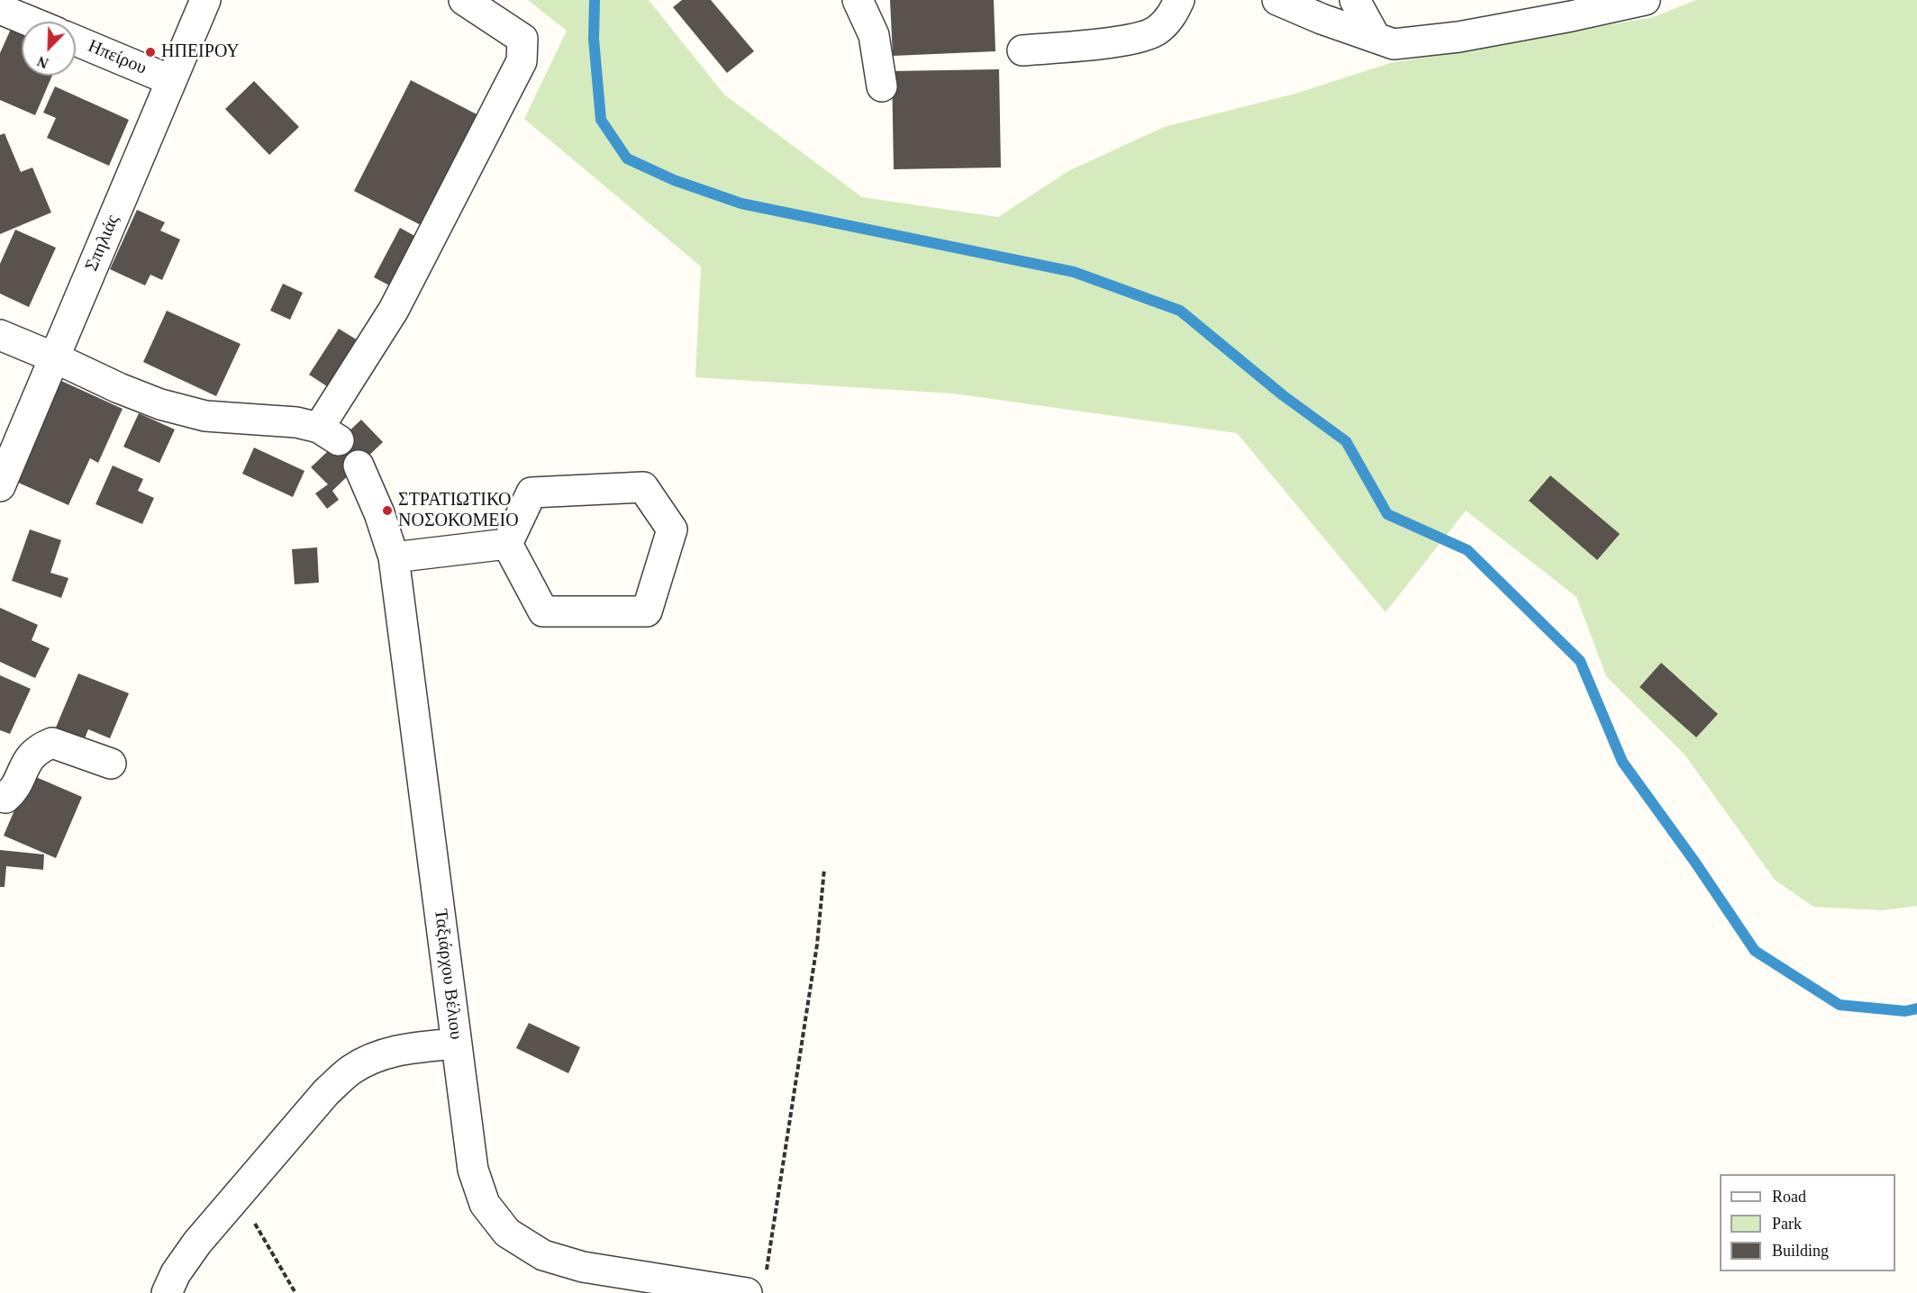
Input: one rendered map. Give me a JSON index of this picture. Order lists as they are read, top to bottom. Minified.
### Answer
{"streets":{"street":["Ηπείρου","Σπηλιάς","Ταξιάρχου Βέλιου"]},"crossings":[["Ηπείρου","Σπηλιάς"]],"places":["ΗΠΕΙΡΟΥ","ΣΤΡΑΤΙΩΤΙΚΟ ΝΟΣΟΚΟΜΕΙΟ"],"legend":["Road","Park","Building"],"north":"bottom left"}
